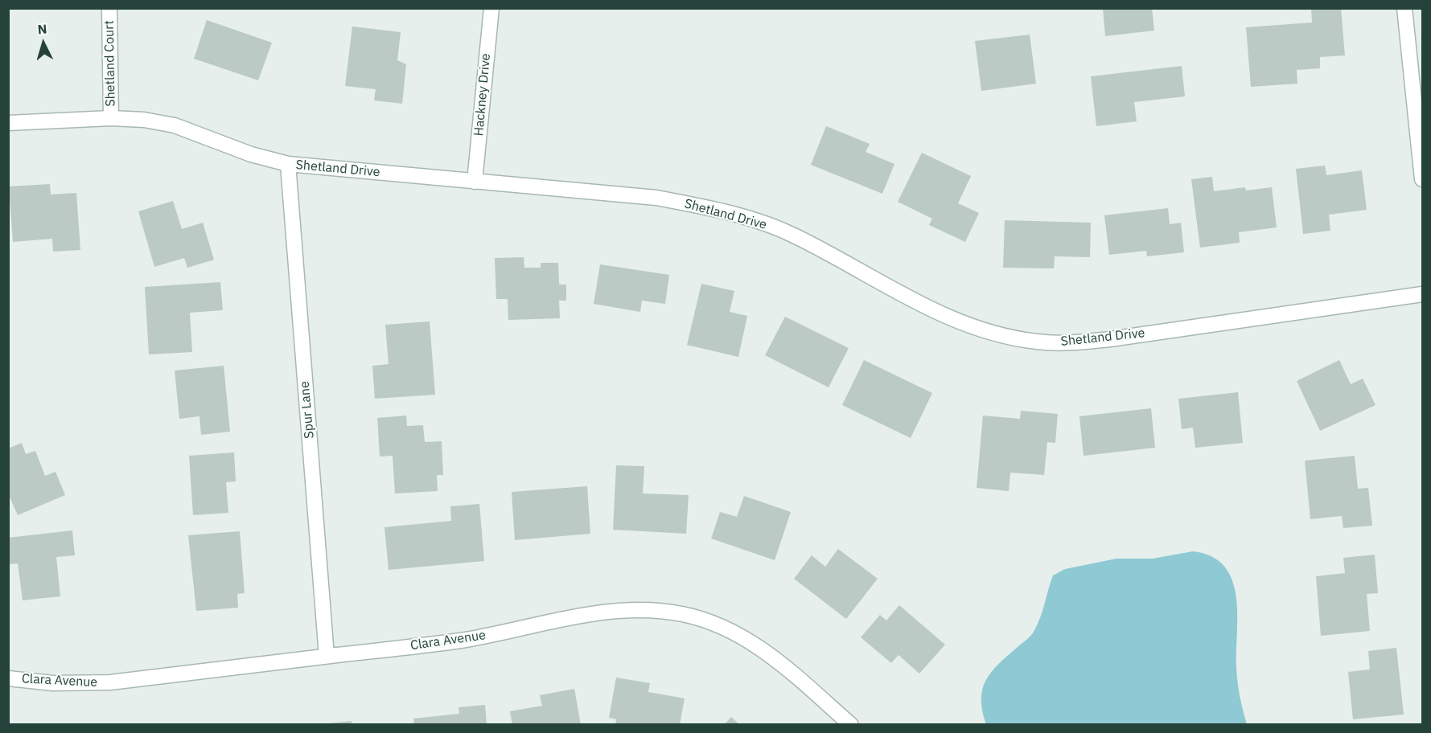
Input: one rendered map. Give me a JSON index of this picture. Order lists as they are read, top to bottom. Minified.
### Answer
{"streets":{"street":["Shetland Court","Hackney Drive","Shetland Drive","Spur Lane","Clara Avenue"]},"crossings":[["Shetland Court","Shetland Drive"],["Hackney Drive","Shetland Drive"],["Shetland Drive","Spur Lane"],["Spur Lane","Clara Avenue"]],"north":"top"}
